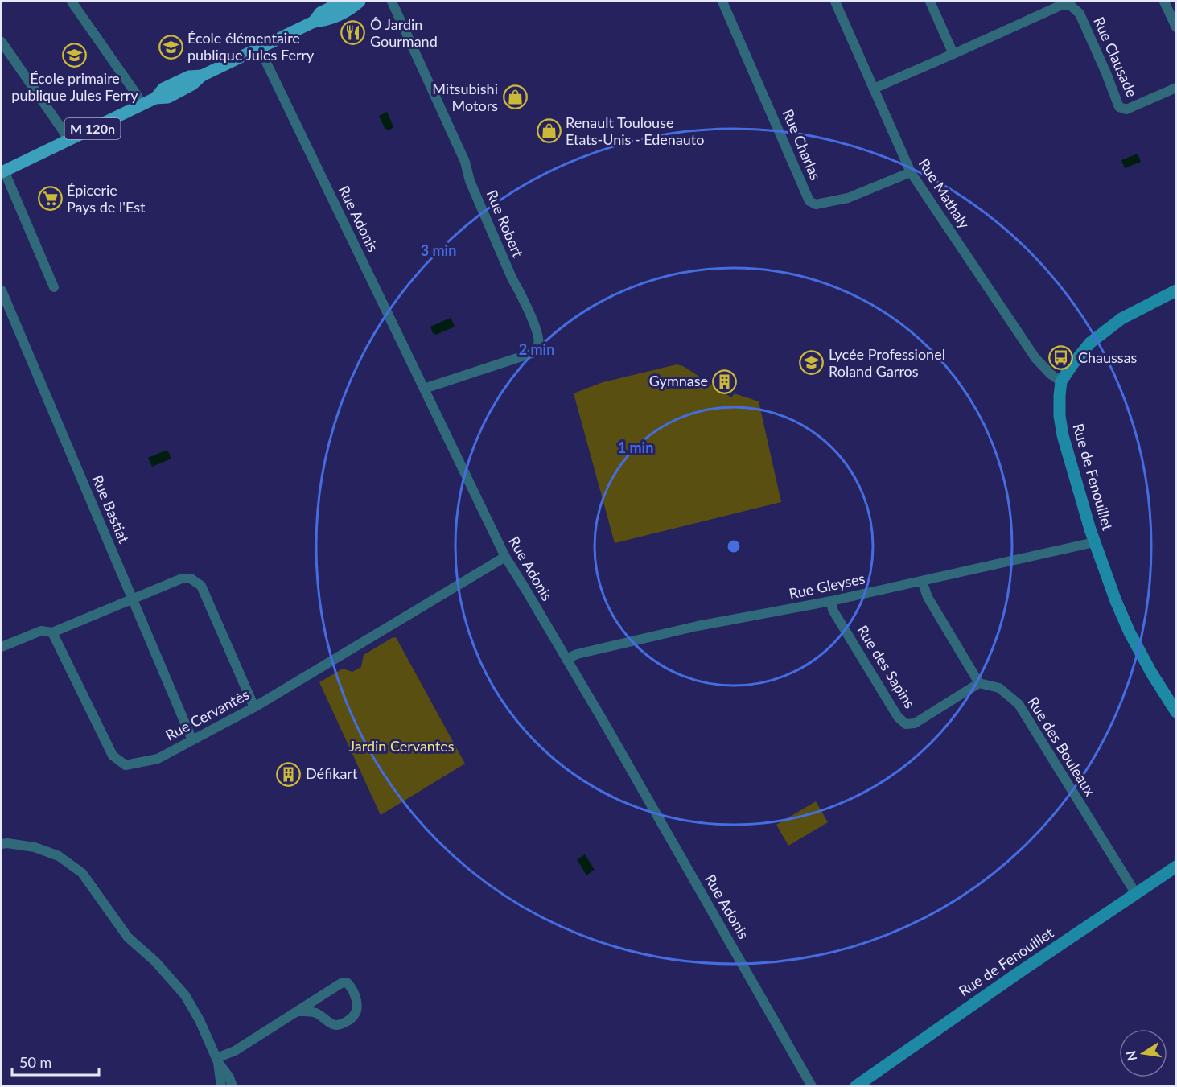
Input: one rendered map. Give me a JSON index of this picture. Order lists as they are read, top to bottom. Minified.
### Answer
{"streets":{"main road":["M 120n"],"street":["Rue Clausade","Rue Charlas","Rue Mathaly","Rue Adonis","Rue Robert","Rue de Fenouillet","Rue Bastiat","Rue Gleyses","Rue des Sapins","Rue Cervantès","Rue des Bouleaux"]},"crossings":[["Rue Clausade","Rue Mathaly"],["M 120n","Rue Adonis"],["Rue Charlas","Rue Mathaly"],["Rue Mathaly","Rue de Fenouillet"],["Rue Adonis","Rue Robert"],["Rue Adonis","Rue Gleyses"],["Rue Adonis","Rue Cervantès"],["Rue de Fenouillet","Rue Gleyses"],["Rue de Fenouillet","Rue des Bouleaux"],["Rue Bastiat","Rue Cervantès"],["Rue Gleyses","Rue des Sapins"],["Rue des Sapins","Rue des Bouleaux"]],"parks":["Jardin Cervantes"],"places":{"restaurant":["Ô Jardin Gourmand"],"school or university":["École élémentaire publique Jules Ferry","École primaire publique Jules Ferry","Lycée Professionel Roland Garros"],"shop":["Mitsubishi Motors","Renault Toulouse Etats-Unis - Edenauto"],"supermarket":["Épicerie Pays de l'Est"],"bus stop":["Chaussas"],"building":["Gymnase","Défikart"]},"scale_bar":"50 m","north":"left","rings":["3 min","2 min","1 min"]}
